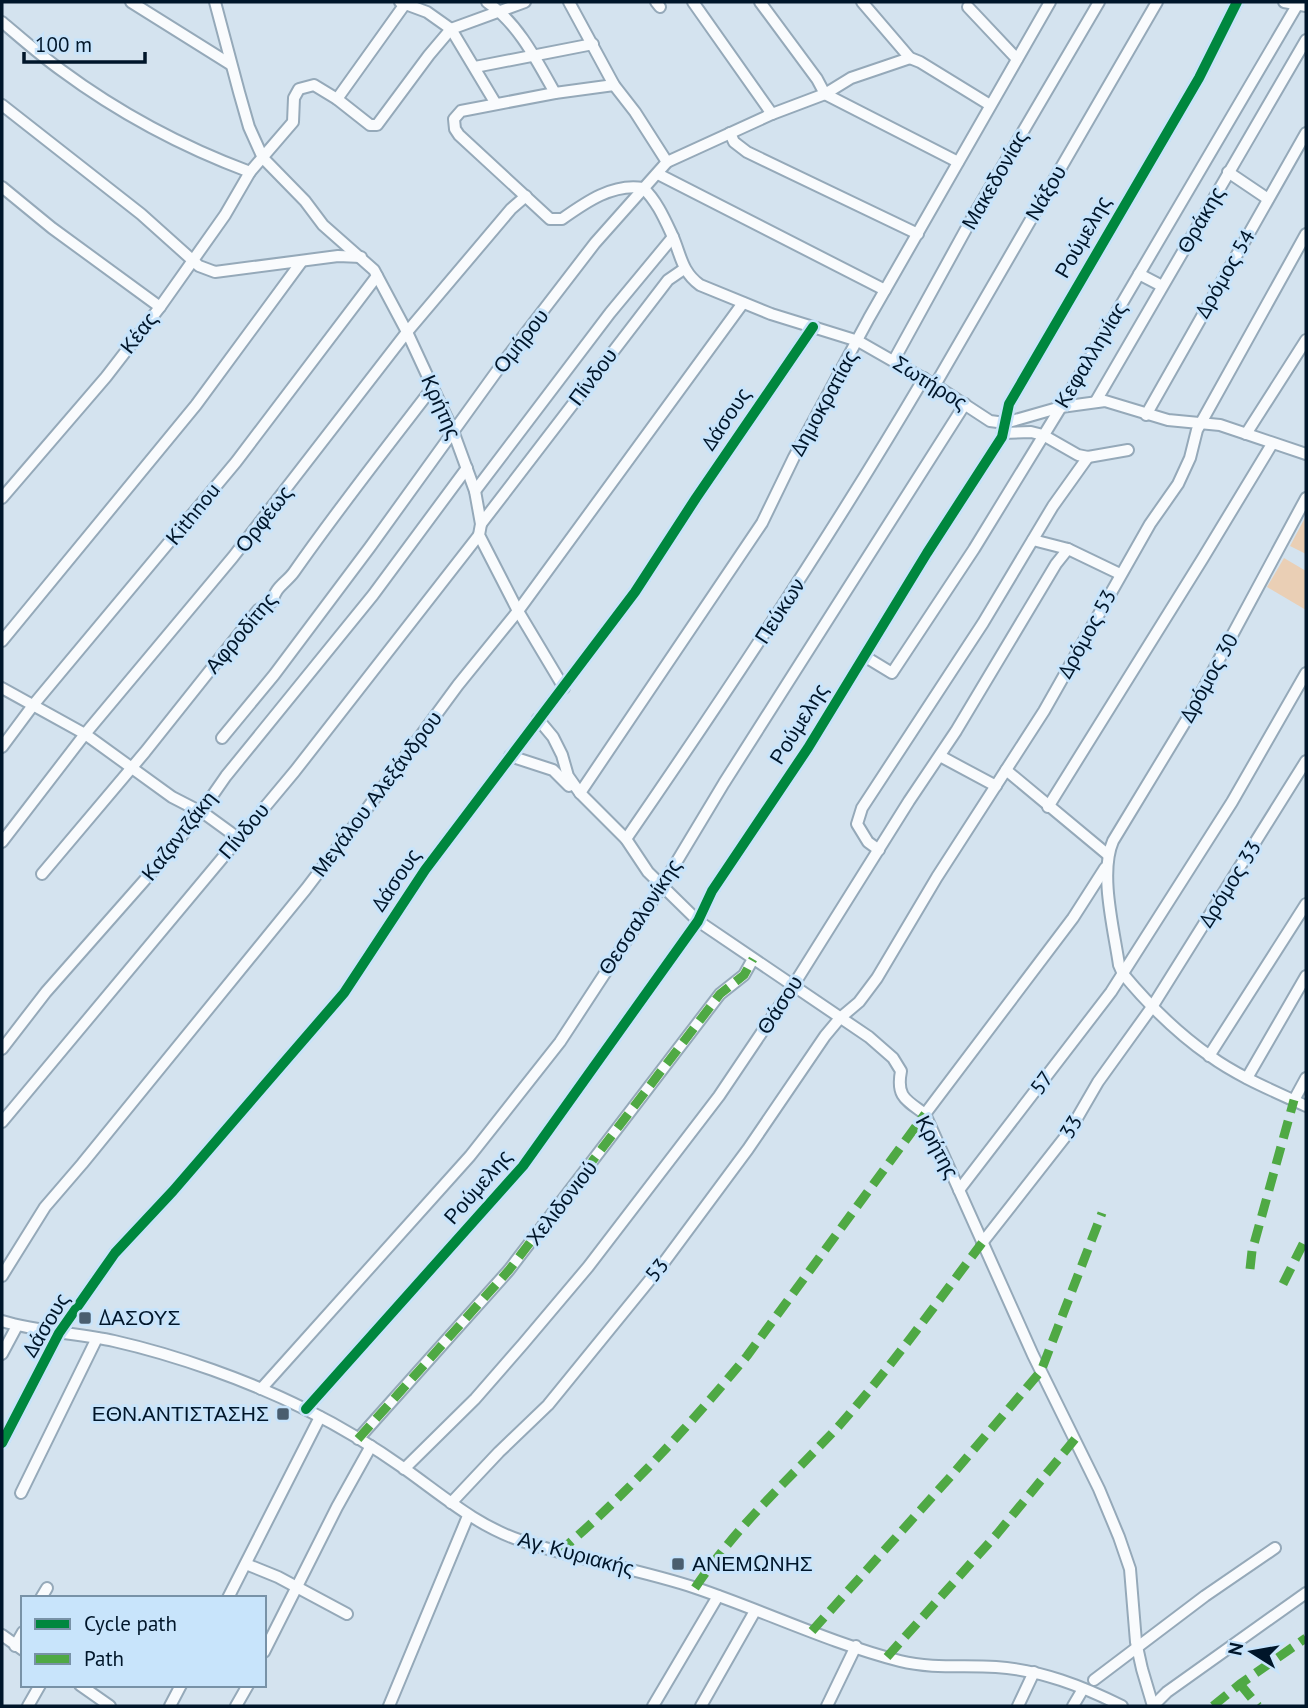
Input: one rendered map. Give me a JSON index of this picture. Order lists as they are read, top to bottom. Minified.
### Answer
{"streets":{"street":["Μακεδονίας","Νάξου","Θράκης","Ρούμελης","Δρόμος 54","Κέας","Ομήρου","Κεφαλληνίας","Πίνδου","Σωτήρος","Δημοκρατίας","Κρήτης","Δάσους","Κithnou","Ορφέως","Πεύκων","Αφροδίτης","Δρόμος 53","Δρόμος 30","Μεγάλου Αλεξάνδρου","Καζαντζάκη","Δρόμος 33","Θεσσαλονίκης","Θάσου","57","33","Χελιδονιού","53","Αγ. Κυριακής"]},"crossings":[["Μακεδονίας","Σωτήρος"],["Νάξου","Σωτήρος"],["Ρούμελης","Κεφαλληνίας"],["Ρούμελης","Σωτήρος"],["Ρούμελης","Κρήτης"],["Ρούμελης","Αγ. Κυριακής"],["Κέας","Κρήτης"],["Ομήρου","Κρήτης"],["Πίνδου","Σωτήρος"],["Πίνδου","Κρήτης"],["Σωτήρος","Δημοκρατίας"],["Σωτήρος","Δάσους"],["Σωτήρος","Πεύκων"],["Σωτήρος","Μεγάλου Αλεξάνδρου"],["Σωτήρος","Θεσσαλονίκης"],["Δημοκρατίας","Κρήτης"],["Κρήτης","Δάσους"],["Κρήτης","Κithnou"],["Κρήτης","Ορφέως"],["Κρήτης","Πεύκων"],["Κρήτης","Αφροδίτης"],["Κρήτης","Δρόμος 53"],["Κρήτης","Δρόμος 30"],["Κρήτης","Μεγάλου Αλεξάνδρου"],["Κρήτης","Καζαντζάκη"],["Κρήτης","Θεσσαλονίκης"],["Κρήτης","Θάσου"],["Κρήτης","57"],["Κρήτης","33"],["Κρήτης","Χελιδονιού"],["Κρήτης","53"],["Δάσους","Αγ. Κυριακής"],["Δρόμος 53","53"],["Δρόμος 33","33"],["Θεσσαλονίκης","Αγ. Κυριακής"],["Θάσου","Αγ. Κυριακής"],["Χελιδονιού","Αγ. Κυριακής"],["53","Αγ. Κυριακής"]],"places":{"transit":["ΔΑΣΟΥΣ","ΕΘΝ.ΑΝΤΙΣΤΑΣΗΣ","ΑΝΕΜΩΝΗΣ"]},"legend":["Cycle path","Path"],"scale_bar":"100 m","north":"left"}
